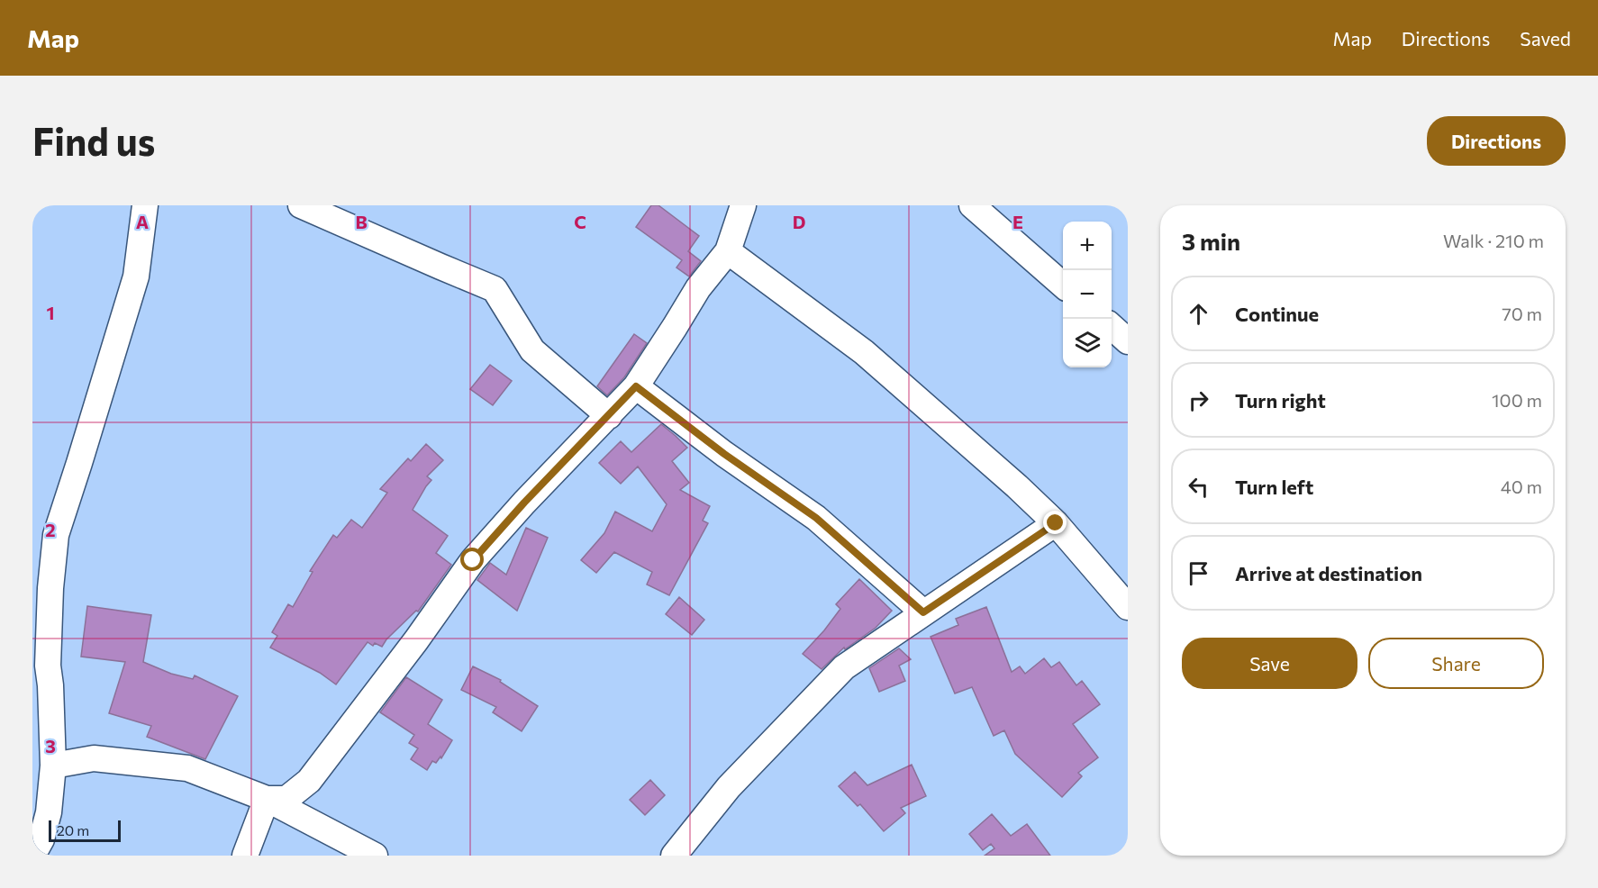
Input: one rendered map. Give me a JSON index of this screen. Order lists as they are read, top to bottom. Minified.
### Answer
{"scale_bar":"20 m","page":{"header":"Map","nav":["Map","Directions","Saved"],"buttons":["Directions",["Save","Share"]],"title":"Find us","heading":["3 min","Walk · 210 m"],"map_buttons":["+","−"],"list":[["Continue","70 m"],["Turn right","100 m"],["Turn left","40 m"],"Arrive at destination"],"scale":"20 m"},"grid":{"columns":["A","B","C","D","E"],"rows":["1","2","3"]}}
